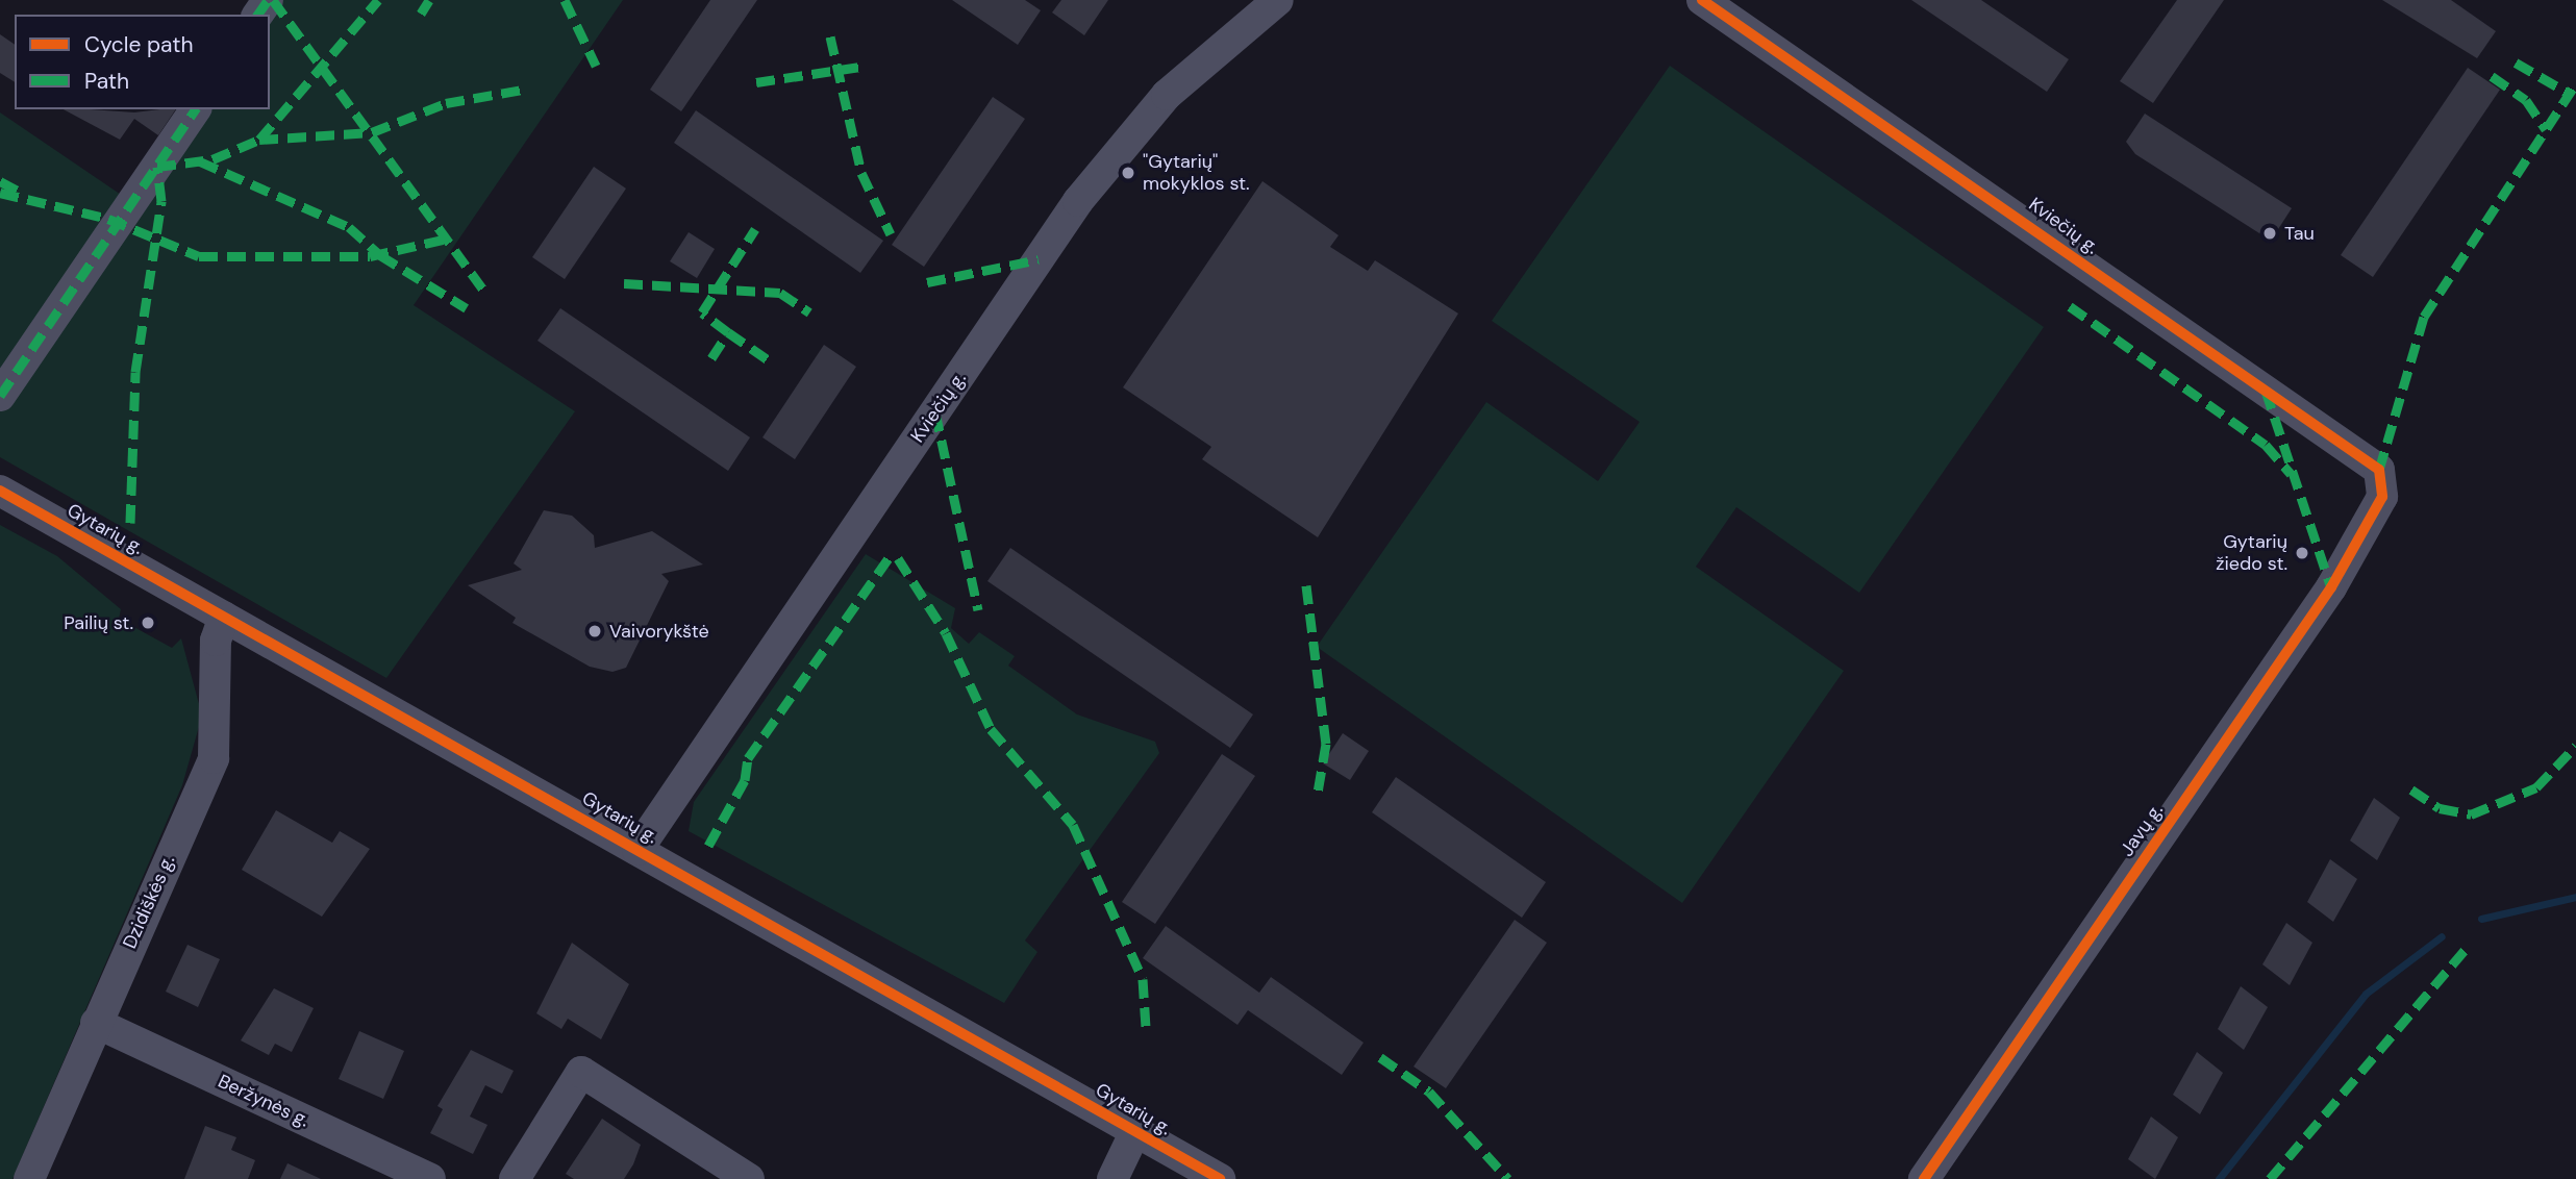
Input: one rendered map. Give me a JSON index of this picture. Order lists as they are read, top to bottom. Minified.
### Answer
{"streets":{"street":["Kviečių g.","Gytarių g.","Javų g.","Dzidiškės g.","Beržynės g."]},"crossings":[["Kviečių g.","Gytarių g."],["Kviečių g.","Javų g."],["Gytarių g.","Dzidiškės g."],["Dzidiškės g.","Beržynės g."]],"places":["\"Gytarių\" mokyklos st.","Tau","Gytarių žiedo st.","Pailių st.","Vaivorykštė"],"legend":["Cycle path","Path"]}
